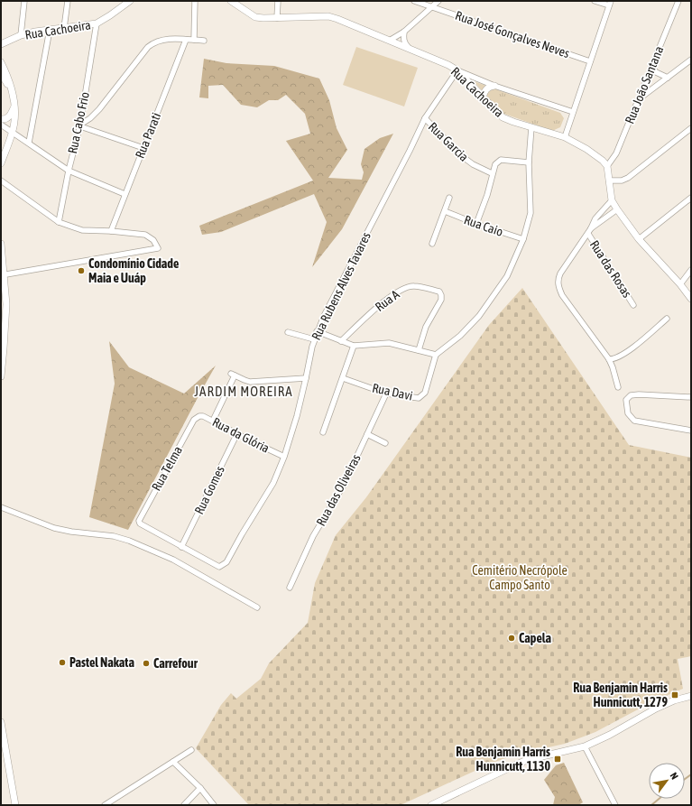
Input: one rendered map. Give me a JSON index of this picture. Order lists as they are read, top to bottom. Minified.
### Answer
{"streets":{"main road":["Rua Cachoeira"],"street":["Rua José Gonçalves Neves","Rua João Santana","Rua Cabo Frio","Rua Parati","Rua Garcia","Rua Caio","Rua das Rosas","Rua Rubens Alves Tavares","Rua A","Rua Davi","Rua da Glória","Rua Telma","Rua Gomes","Rua das Oliveiras"]},"crossings":[["Rua Cachoeira","Rua João Santana"],["Rua Cachoeira","Rua Cabo Frio"],["Rua Cachoeira","Rua Rubens Alves Tavares"],["Rua Garcia","Rua Rubens Alves Tavares"],["Rua Rubens Alves Tavares","Rua da Glória"],["Rua Rubens Alves Tavares","Rua Telma"],["Rua Rubens Alves Tavares","Rua Gomes"],["Rua Davi","Rua das Oliveiras"],["Rua da Glória","Rua Telma"],["Rua da Glória","Rua Gomes"],["Rua Telma","Rua Gomes"]],"districts":["JARDIM MOREIRA"],"parks":["Cemitério Necrópole Campo Santo"],"places":{"other":["Condomínio Cidade Maia e Uuáp","Capela","Pastel Nakata","Carrefour"],"transit":["Rua Benjamin Harris Hunnicutt, 1279","Rua Benjamin Harris Hunnicutt, 1130"]},"north":"top right"}
